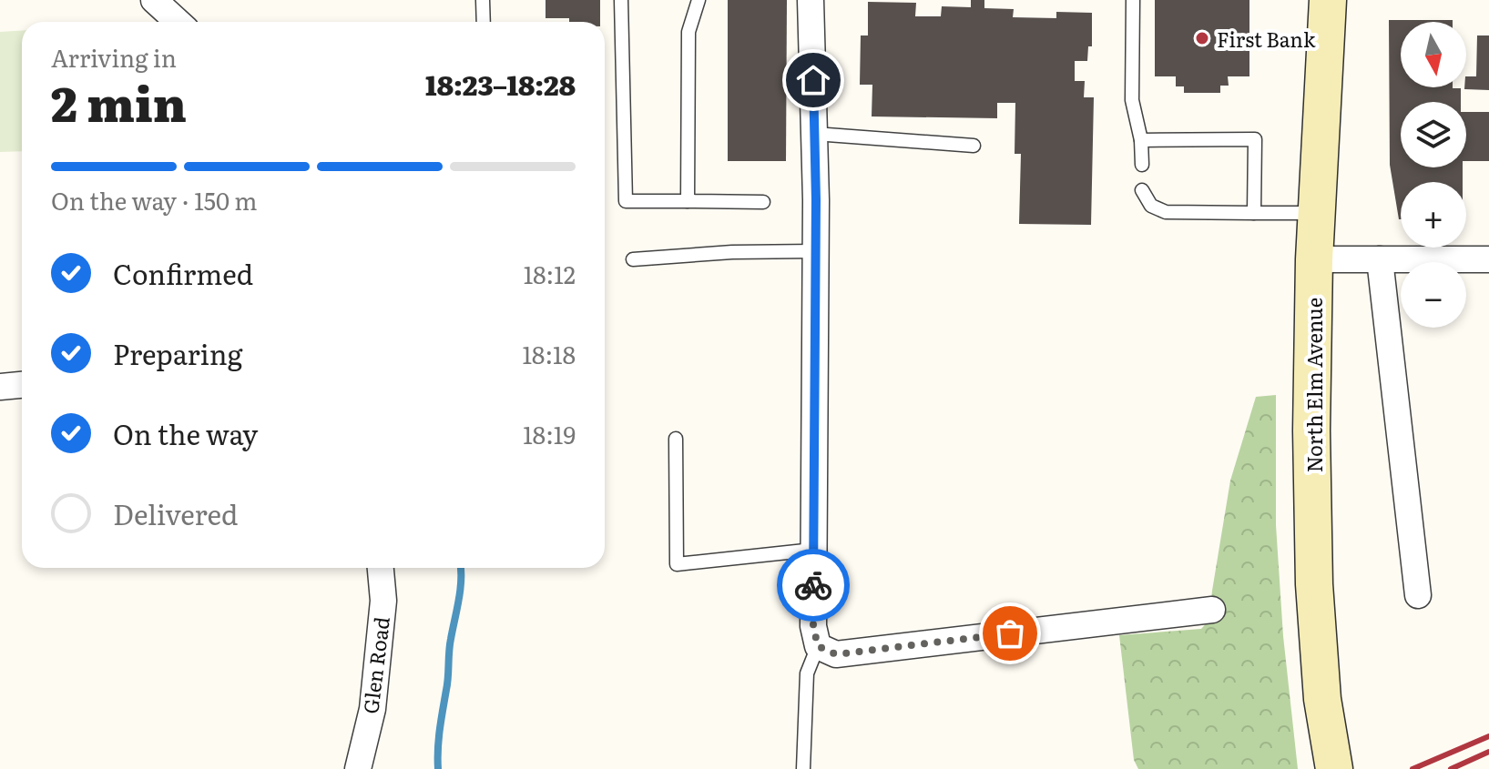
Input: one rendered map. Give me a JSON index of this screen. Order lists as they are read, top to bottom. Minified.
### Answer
{"streets":{"main road":["North Elm Avenue"],"street":["Glen Road"]},"places":["First Bank"],"north":"bottom","page":{"map_buttons":["+","−"],"heading":["2 min","Arriving in","18:23–18:28"],"bar":"On the way · 150 m","list":[["Confirmed","18:12"],["Preparing","18:18"],["On the way","18:19"],"Delivered"]}}
